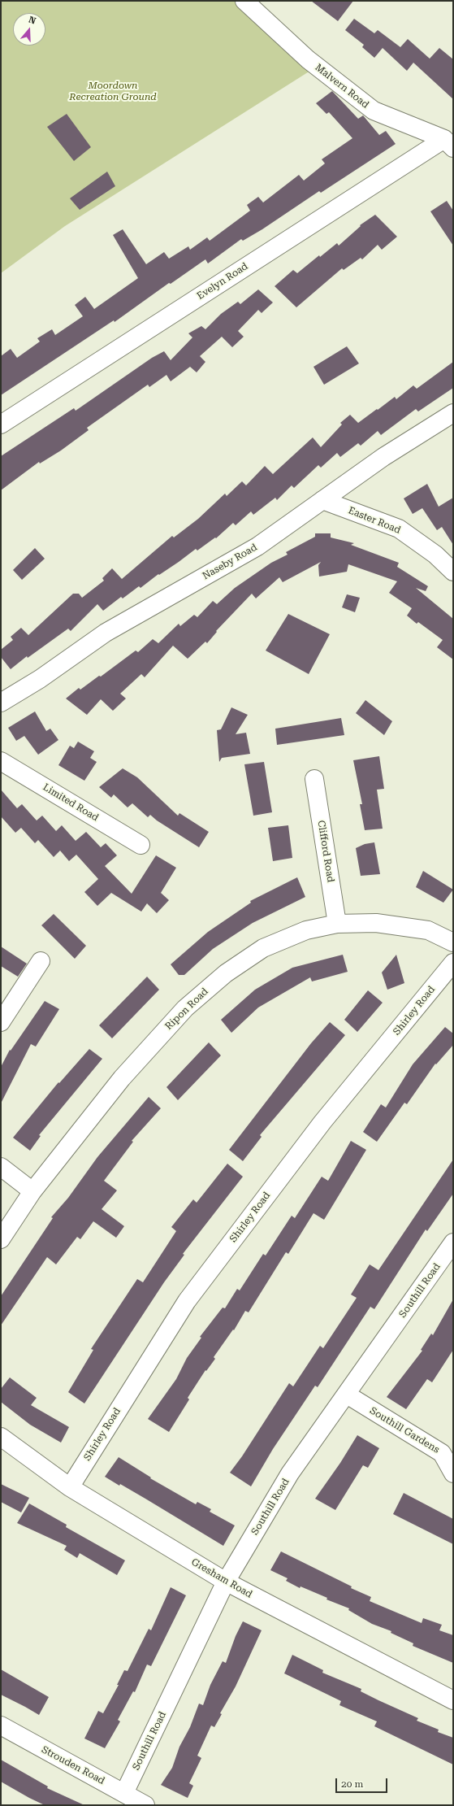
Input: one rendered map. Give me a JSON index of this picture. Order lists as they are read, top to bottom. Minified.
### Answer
{"streets":{"street":["Malvern Road","Evelyn Road","Easter Road","Naseby Road","Limited Road","Clifford Road","Ripon Road","Shirley Road","Southill Road","Southill Gardens","Gresham Road","Strouden Road"]},"crossings":[["Malvern Road","Evelyn Road"],["Easter Road","Naseby Road"],["Clifford Road","Ripon Road"],["Shirley Road","Gresham Road"],["Southill Road","Southill Gardens"],["Southill Road","Gresham Road"],["Southill Road","Strouden Road"]],"parks":["Moordown Recreation Ground"],"scale_bar":"20 m","north":"top"}
